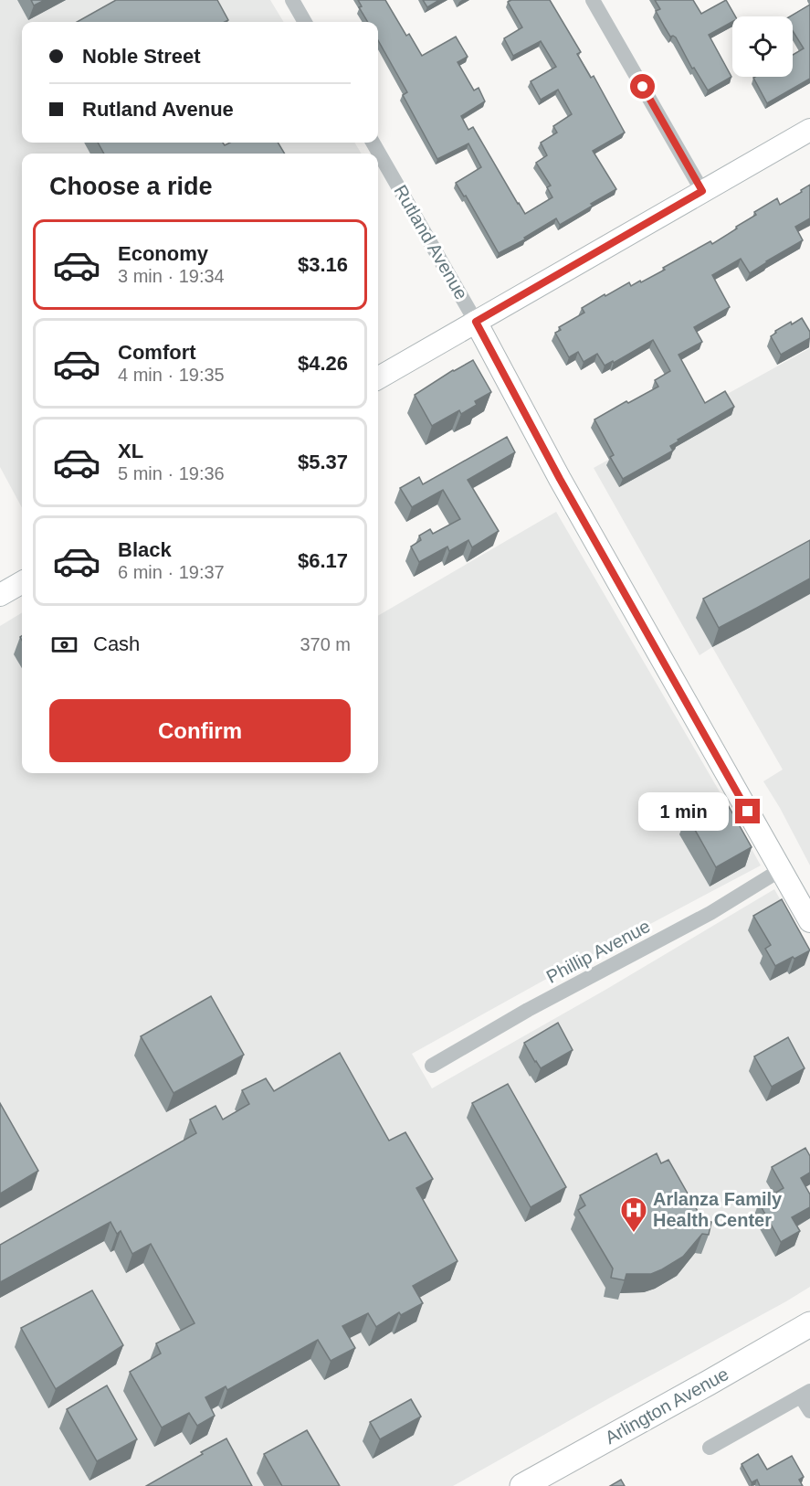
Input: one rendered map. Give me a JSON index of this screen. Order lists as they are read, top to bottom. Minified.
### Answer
{"streets":{"main road":["Arlington Avenue"],"street":["Rutland Avenue","Phillip Avenue"]},"crossings":[["Rutland Avenue","Phillip Avenue"]],"places":{"hospital":["Arlanza Family Health Center"]},"page":{"banner":["Noble Street","Rutland Avenue"],"heading":"Choose a ride","list":[{"name":"Economy","note":"3 min · 19:34","value":"$3.16"},{"name":"Comfort","note":"4 min · 19:35","value":"$4.26"},{"name":"XL","note":"5 min · 19:36","value":"$5.37"},{"name":"Black","note":"6 min · 19:37","value":"$6.17"}],"pay":["Cash","370 m"],"buttons":"Confirm","bubble":"1 min"}}
